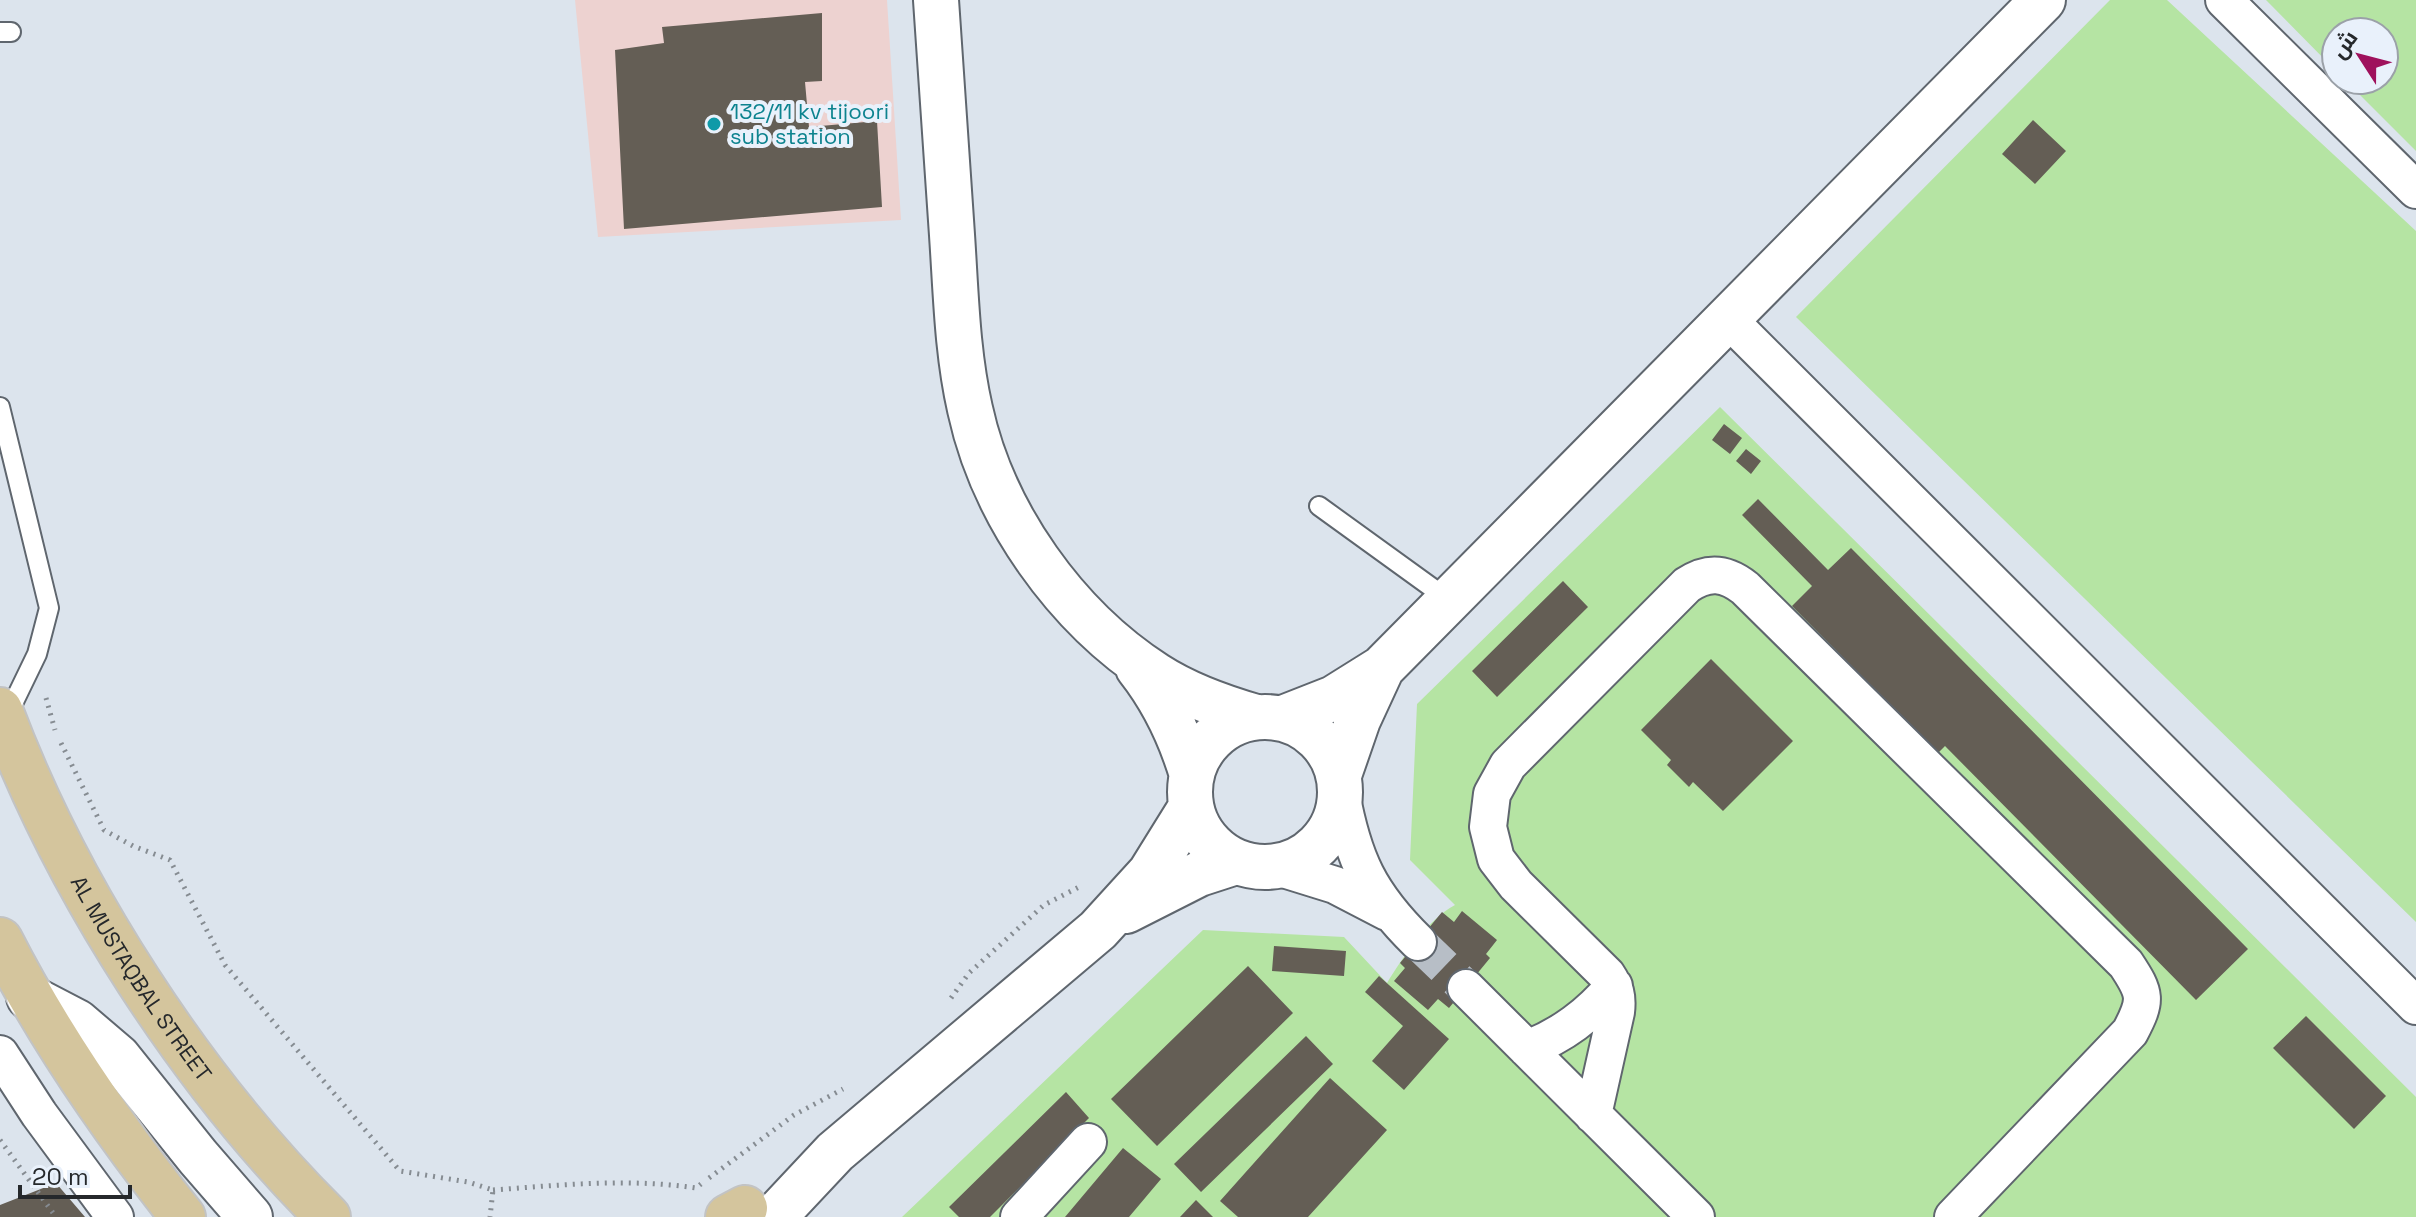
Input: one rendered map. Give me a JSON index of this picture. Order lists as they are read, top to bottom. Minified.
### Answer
{"streets":{"main road":["AL MUSTAQBAL STREET"]},"places":["132/11 kv tijoori sub station"],"scale_bar":"20 m","north":"top left"}
